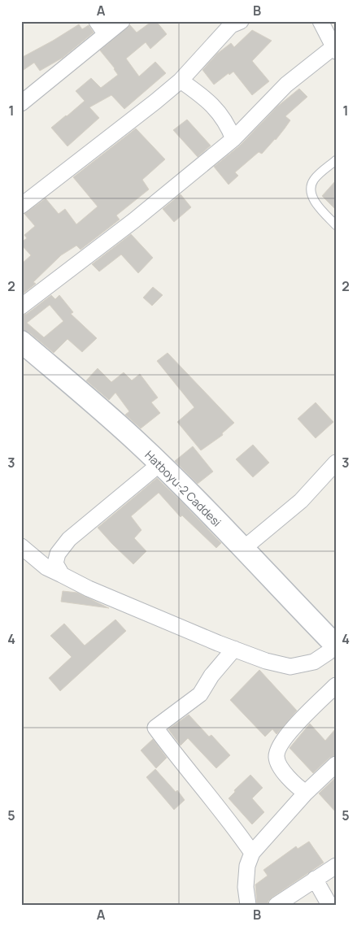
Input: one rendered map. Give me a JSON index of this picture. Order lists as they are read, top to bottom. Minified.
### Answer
{"streets":{"main road":["Hatboyu-2 Caddesi"]},"grid":{"columns":["A","B"],"rows":["1","2","3","4","5"]}}
